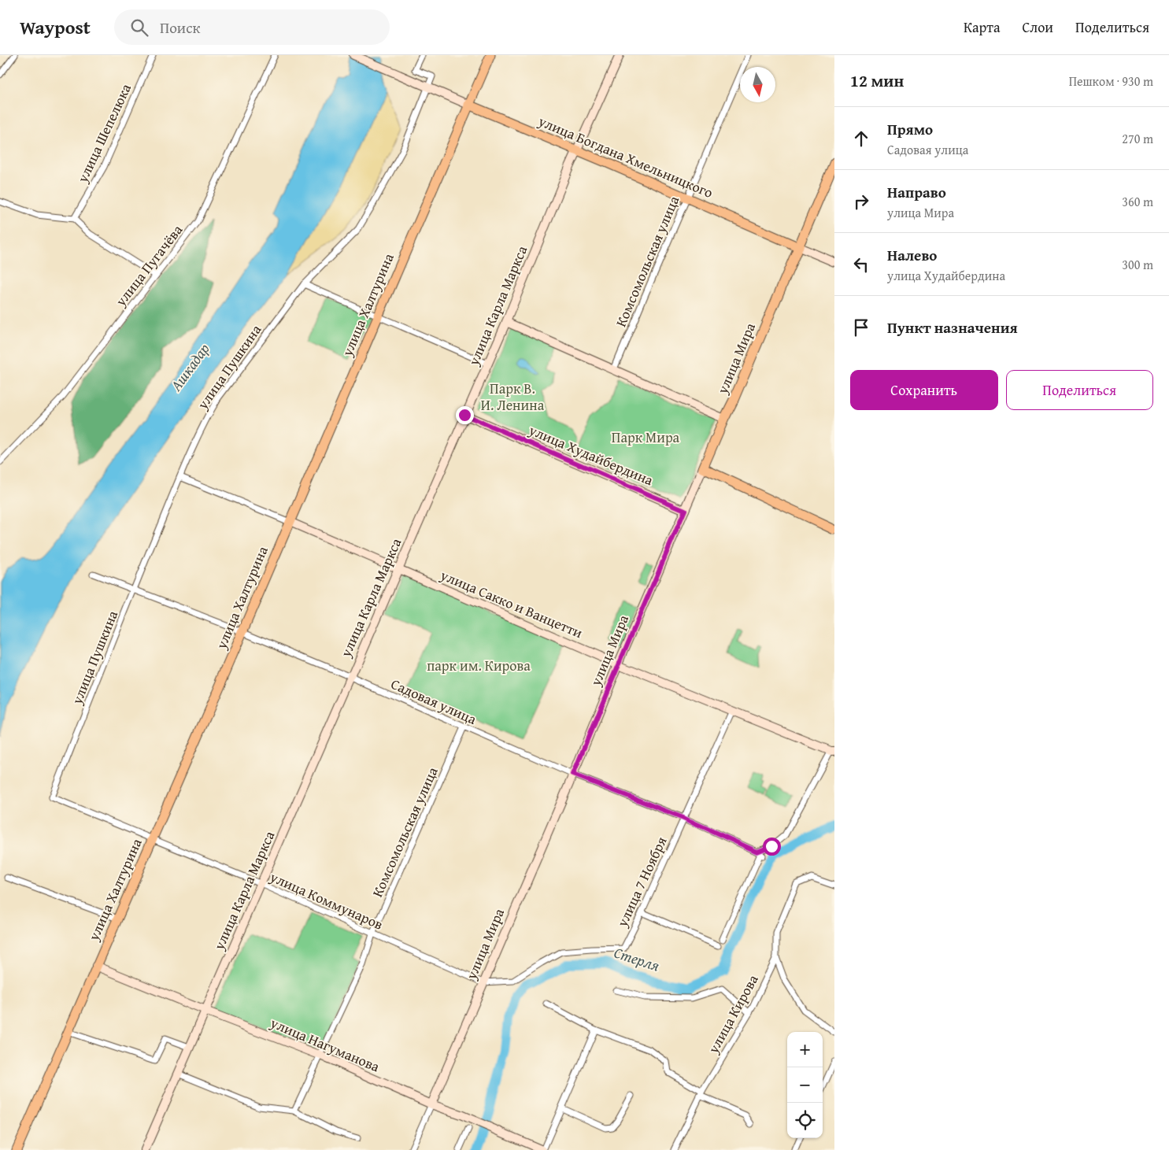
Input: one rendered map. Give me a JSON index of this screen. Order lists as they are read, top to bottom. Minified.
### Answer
{"streets":{"main road":["улица Богдана Хмельницкого","улица Халтурина","улица Мира"],"street":["улица Шепелюка","Комсомольская улица","улица Пугачёва","улица Карла Маркса","улица Пушкина","улица Худайбердина","улица Сакко и Ванцетти","Садовая улица","улица 7 Ноября","улица Коммунаров","улица Кирова","улица Нагуманова"]},"crossings":[["улица Богдана Хмельницкого","Комсомольская улица"],["улица Богдана Хмельницкого","улица Халтурина"],["улица Богдана Хмельницкого","улица Карла Маркса"],["улица Богдана Хмельницкого","улица Мира"],["улица Богдана Хмельницкого","улица Пушкина"],["Комсомольская улица","Садовая улица"],["Комсомольская улица","улица Коммунаров"],["Комсомольская улица","улица Нагуманова"],["улица Халтурина","улица Сакко и Ванцетти"],["улица Халтурина","Садовая улица"],["улица Халтурина","улица Коммунаров"],["улица Халтурина","улица Нагуманова"],["улица Карла Маркса","улица Худайбердина"],["улица Карла Маркса","улица Сакко и Ванцетти"],["улица Карла Маркса","Садовая улица"],["улица Карла Маркса","улица Коммунаров"],["улица Карла Маркса","улица Нагуманова"],["улица Мира","улица Худайбердина"],["улица Мира","улица Сакко и Ванцетти"],["улица Мира","Садовая улица"],["улица Мира","улица 7 Ноября"],["улица Мира","улица Коммунаров"],["улица Мира","улица Нагуманова"],["улица Пушкина","улица Сакко и Ванцетти"],["улица Пушкина","Садовая улица"],["улица Пушкина","улица Коммунаров"],["улица Сакко и Ванцетти","улица 7 Ноября"],["Садовая улица","улица 7 Ноября"],["улица 7 Ноября","улица Коммунаров"]],"water":["Ашкадар","Стерля"],"parks":["Парк В. И. Ленина","Парк Мира","парк им. Кирова"],"north":"bottom","page":{"header":"Waypost","search":"Поиск","nav":["Карта","Слои","Поделиться"],"heading":["12 мин","Пешком · 930 m"],"list":[["Прямо","Садовая улица","270 m"],["Направо","улица Мира","360 m"],["Налево","улица Худайбердина","300 m"],"Пункт назначения"],"buttons":["Сохранить","Поделиться"],"map_buttons":["+","−"]}}
